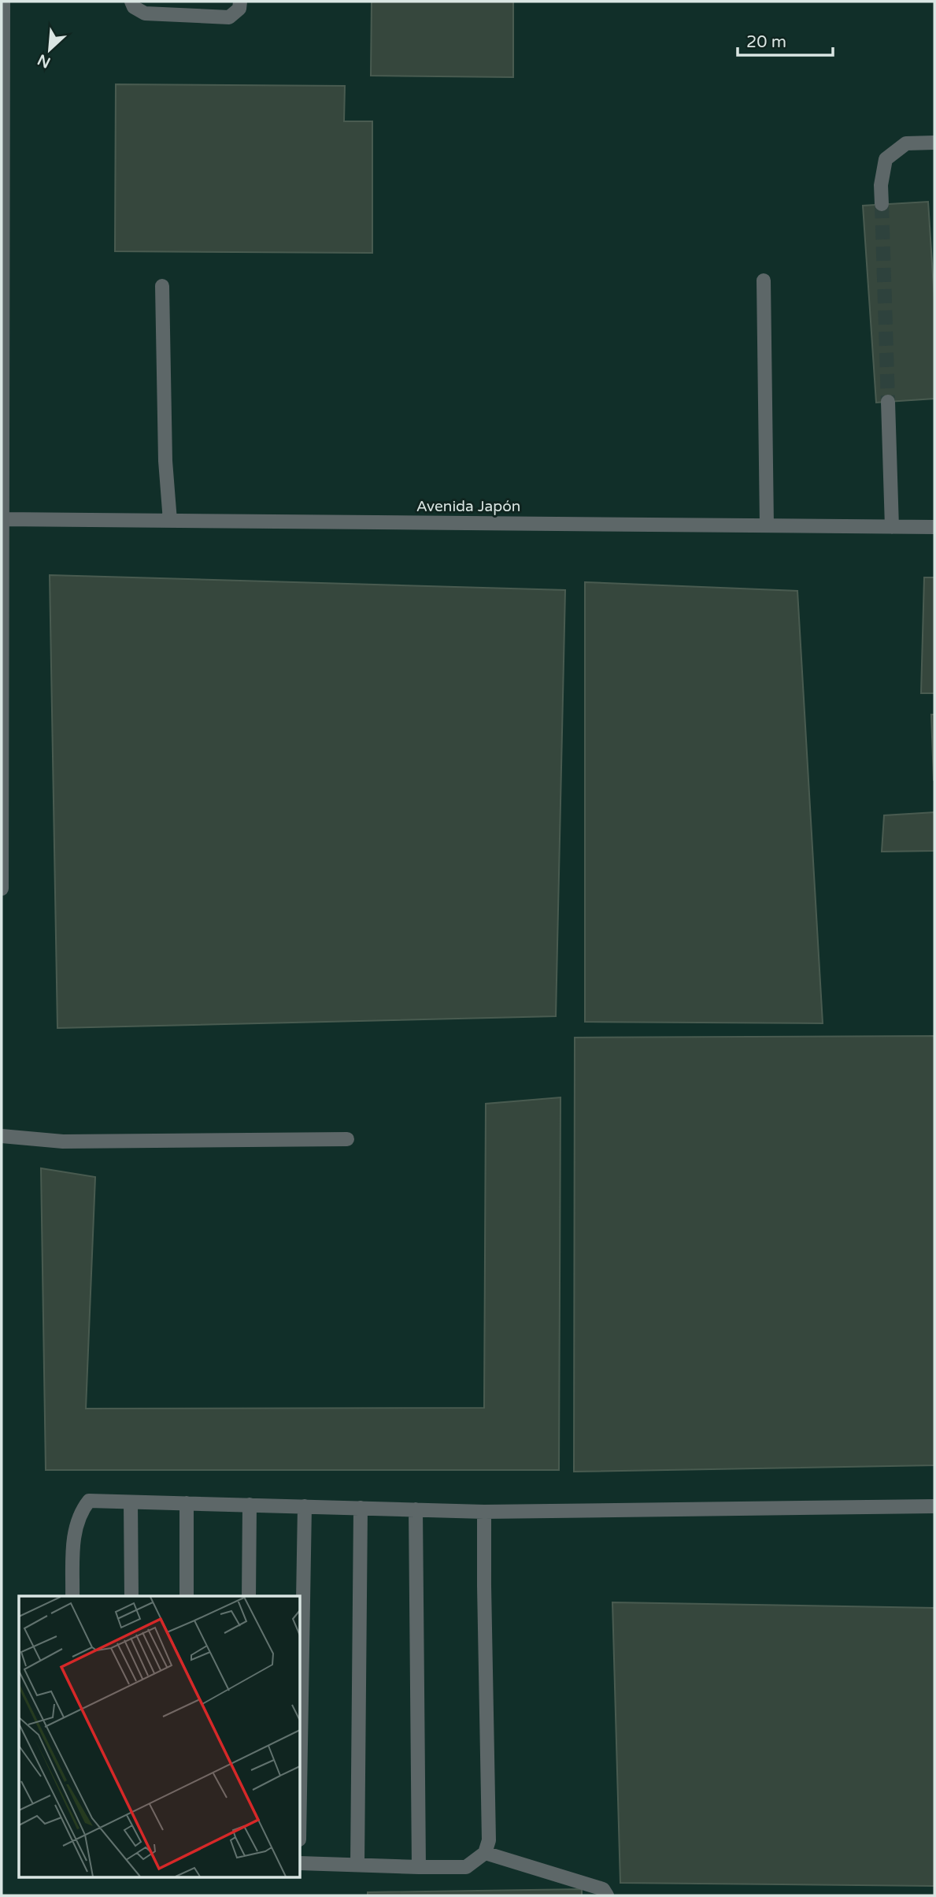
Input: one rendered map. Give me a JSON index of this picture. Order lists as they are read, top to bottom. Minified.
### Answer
{"streets":{"street":["Avenida Japón"]},"scale_bar":"20 m","north":"bottom left"}
